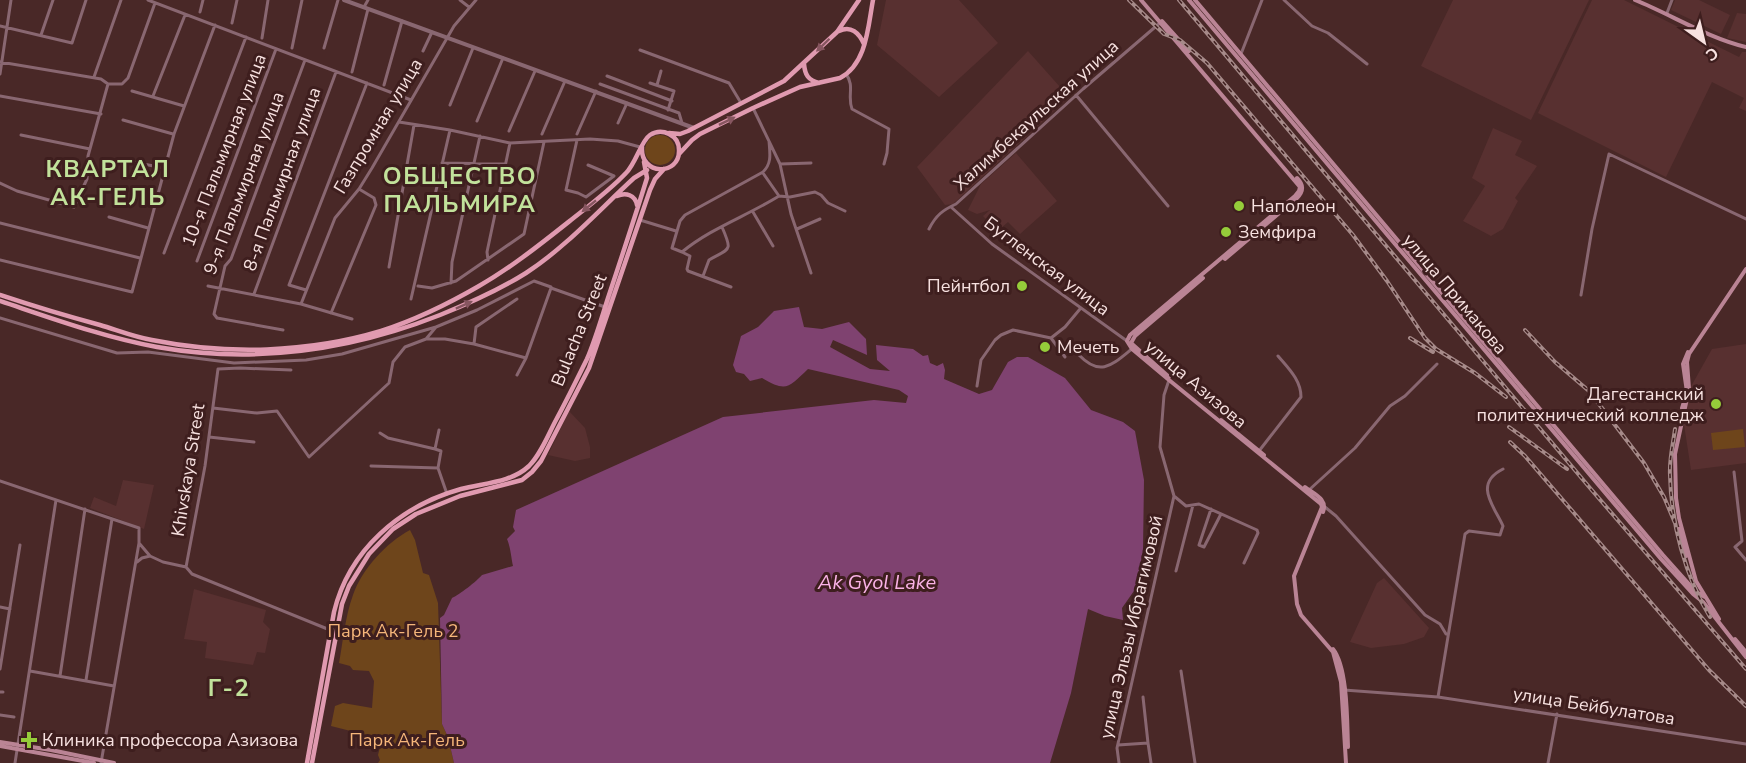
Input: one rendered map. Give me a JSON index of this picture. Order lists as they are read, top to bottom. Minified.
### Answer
{"streets":{"main road":["улица Примакова","Bulacha Street","улица Азизова"],"street":["Халимбекаульская улица","Газпромная улица","10-я Пальмирная улица","8-я Пальмирная улица","9-я Пальмирная улица","Бугленская улица","Khivskaya Street","улица Эльзы Ибрагимовой","улица Бейбулатова"]},"crossings":[["Халимбекаульская улица","Бугленская улица"],["Халимбекаульская улица","улица Азизова"],["Бугленская улица","улица Азизова"],["улица Азизова","улица Бейбулатова"]],"districts":["КВАРТАЛ АК-ГЕЛЬ","ОБЩЕСТВО ПАЛЬМИРА","Г-2"],"water":["Ak Gyol Lake"],"parks":["Парк Ак-Гель 2","Парк Ак-Гель"],"places":{"other":["Наполеон","Земфира","Пейнтбол","Мечеть","Дагестанский политехнический колледж"],"health":["Клиника профессора Азизова"]},"north":"bottom right"}
